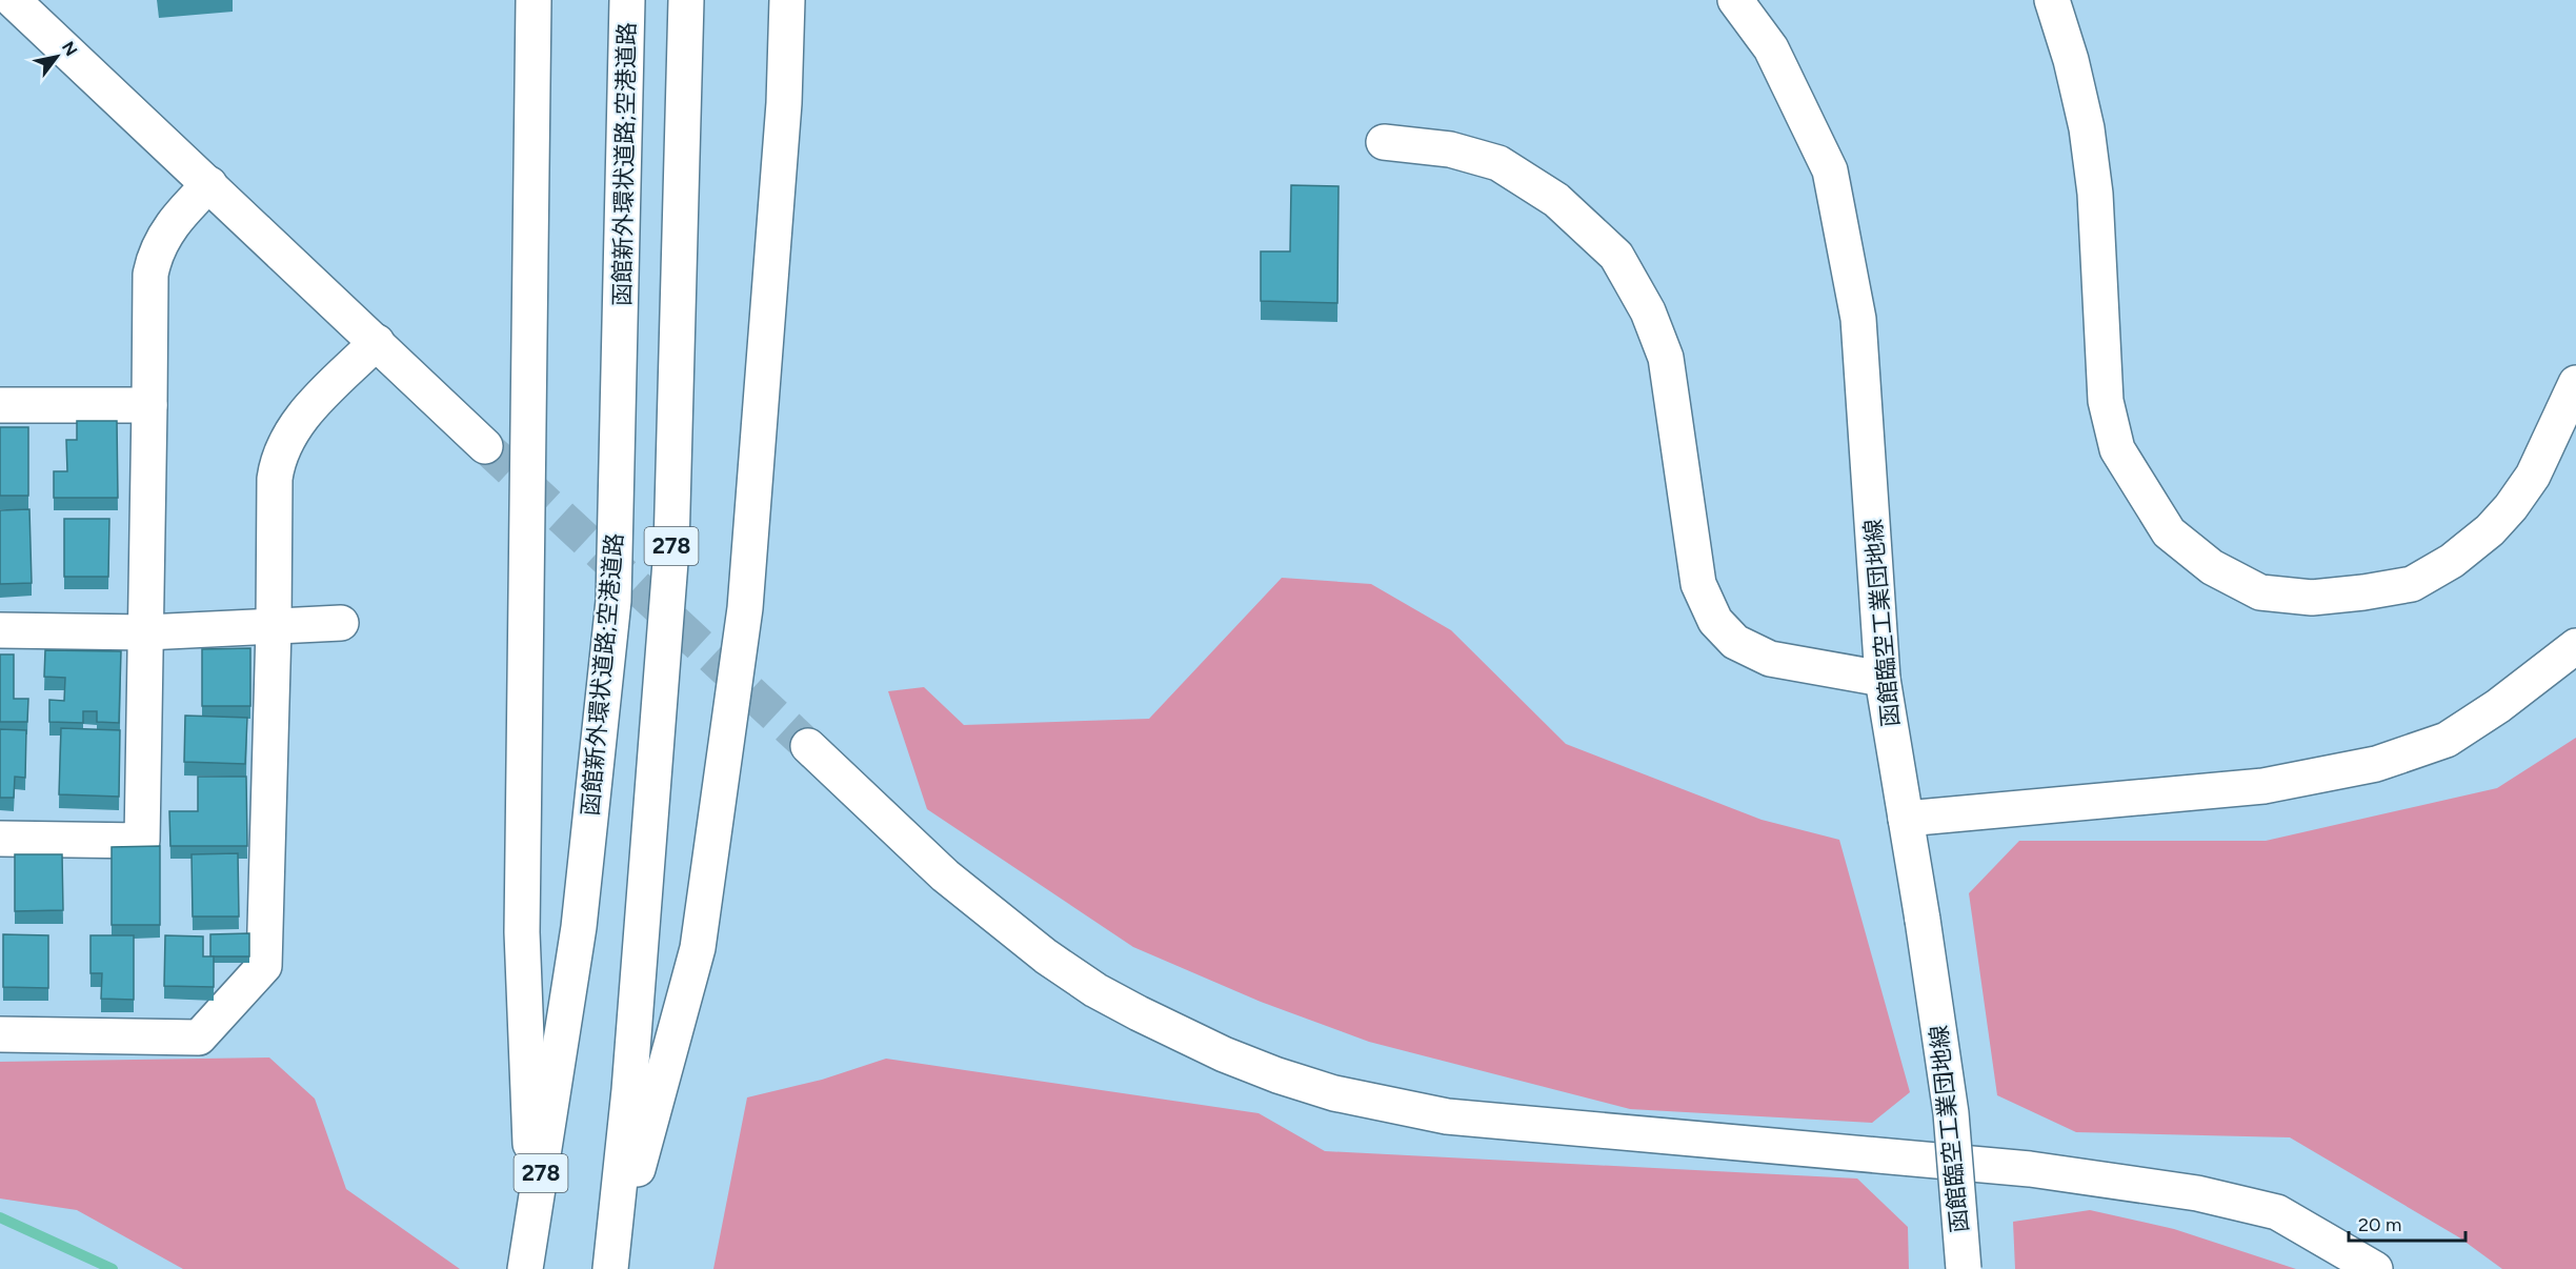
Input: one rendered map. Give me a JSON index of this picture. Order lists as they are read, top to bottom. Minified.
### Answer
{"streets":{"main road":["函館新外環状道路;空港道路","278","函館臨空工業団地線"]},"crossings":[["函館新外環状道路;空港道路","278"]],"scale_bar":"20 m","north":"top right"}
